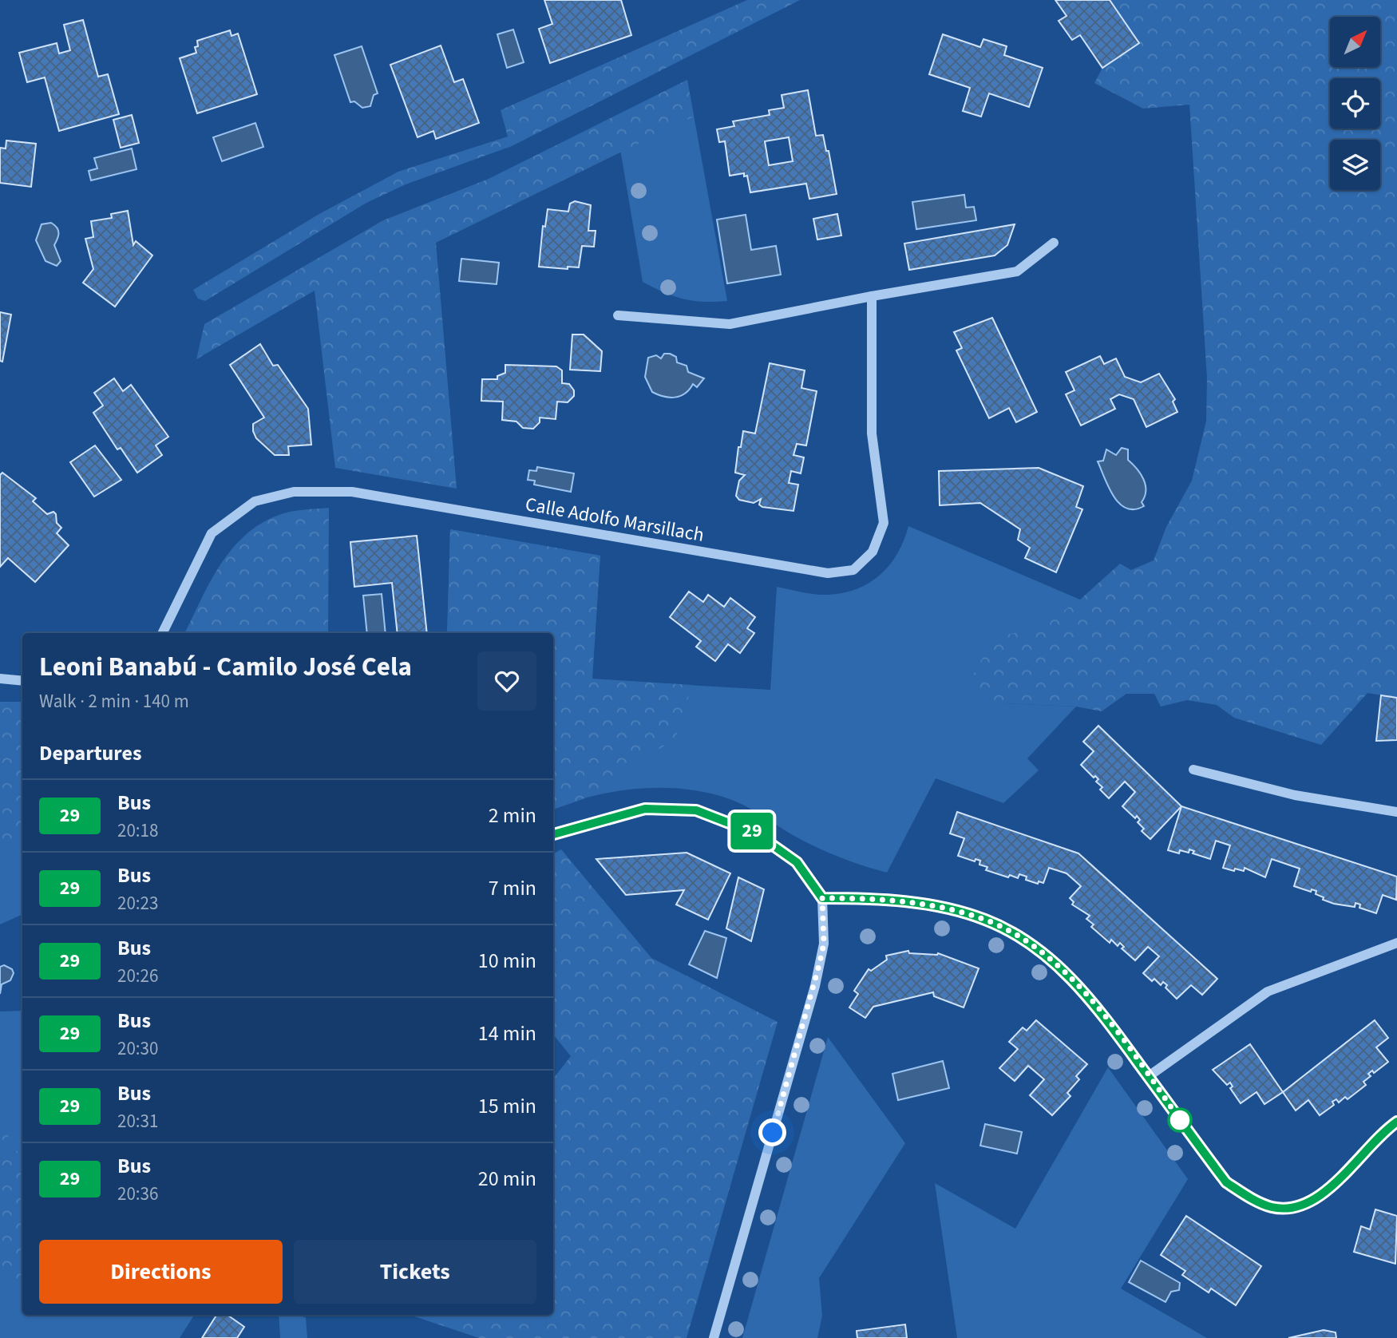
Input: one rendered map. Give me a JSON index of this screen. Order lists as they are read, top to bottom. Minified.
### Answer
{"streets":{"street":["Calle Adolfo Marsillach"]},"lines":["bus line 29"],"north":"top right","page":{"on_map":"29","heading":[["Leoni Banabú - Camilo José Cela","Walk · 2 min · 140 m"],"Departures"],"list":[{"mark":"29","name":"Bus","note":"20:18","value":"2 min"},{"mark":"29","name":"Bus","note":"20:23","value":"7 min"},{"mark":"29","name":"Bus","note":"20:26","value":"10 min"},{"mark":"29","name":"Bus","note":"20:30","value":"14 min"},{"mark":"29","name":"Bus","note":"20:31","value":"15 min"},{"mark":"29","name":"Bus","note":"20:36","value":"20 min"}],"buttons":["Directions","Tickets"]}}
